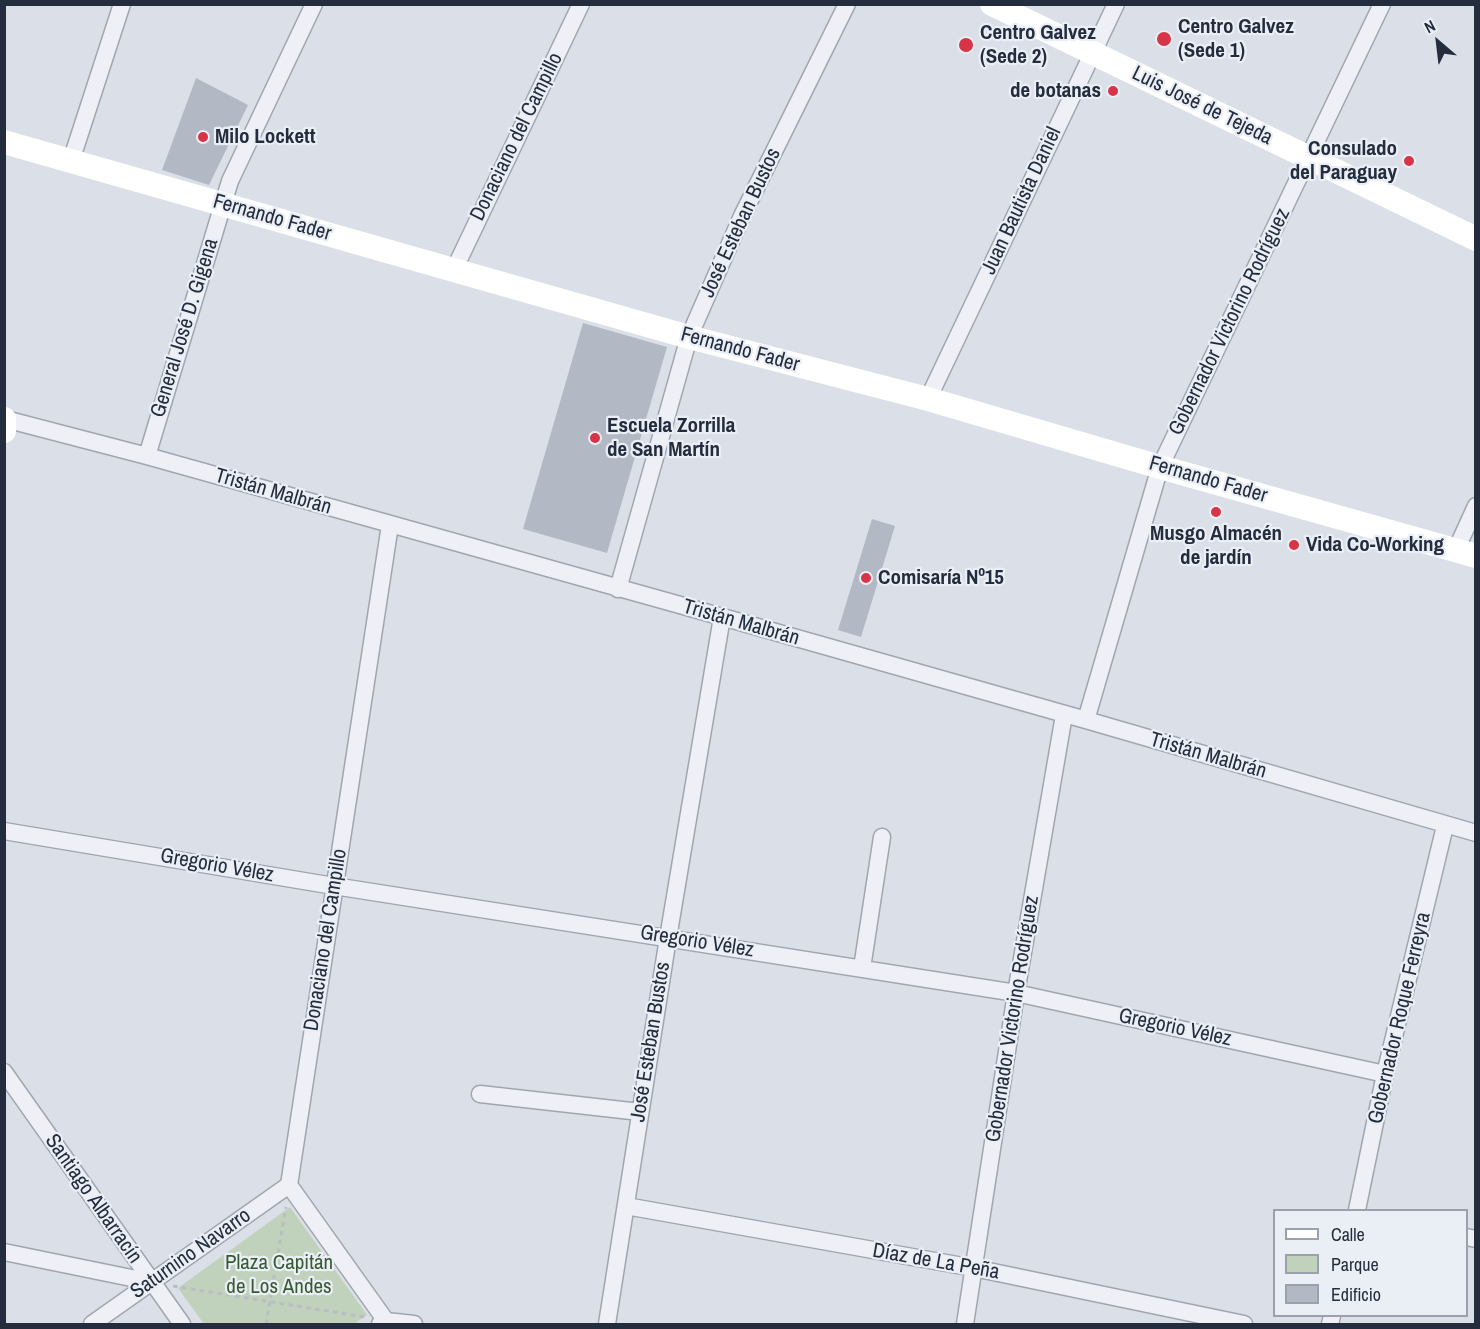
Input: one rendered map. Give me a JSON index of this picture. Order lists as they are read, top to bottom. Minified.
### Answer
{"streets":{"main road":["Luis José de Tejeda","Fernando Fader"],"street":["Donaciano del Campillo","Juan Bautista Daniel","José Esteban Bustos","Gobernador Victorino Rodríguez","General José D. Gigena","Tristán Malbrán","Gregorio Vélez","Gobernador Roque Ferreyra","Santiago Albarracín","Saturnino Navarro","Díaz de La Peña"]},"crossings":[["Luis José de Tejeda","Juan Bautista Daniel"],["Luis José de Tejeda","Gobernador Victorino Rodríguez"],["Donaciano del Campillo","Fernando Fader"],["Donaciano del Campillo","Tristán Malbrán"],["Donaciano del Campillo","Gregorio Vélez"],["Donaciano del Campillo","Saturnino Navarro"],["Juan Bautista Daniel","Fernando Fader"],["Fernando Fader","José Esteban Bustos"],["Fernando Fader","Gobernador Victorino Rodríguez"],["Fernando Fader","General José D. Gigena"],["José Esteban Bustos","Tristán Malbrán"],["José Esteban Bustos","Gregorio Vélez"],["José Esteban Bustos","Díaz de La Peña"],["Gobernador Victorino Rodríguez","Tristán Malbrán"],["Gobernador Victorino Rodríguez","Gregorio Vélez"],["Gobernador Victorino Rodríguez","Díaz de La Peña"],["General José D. Gigena","Tristán Malbrán"],["Tristán Malbrán","Gobernador Roque Ferreyra"],["Gregorio Vélez","Gobernador Roque Ferreyra"],["Santiago Albarracín","Saturnino Navarro"]],"parks":["Plaza Capitán de Los Andes"],"places":["Centro Galvez (Sede 1)","Centro Galvez (Sede 2)","de botanas","Milo Lockett","Consulado del Paraguay","Escuela Zorrilla de San Martín","Musgo Almacén de jardín","Vida Co-Working","Comisaría Nº15"],"legend":["Calle","Parque","Edificio"],"north":"top left"}
